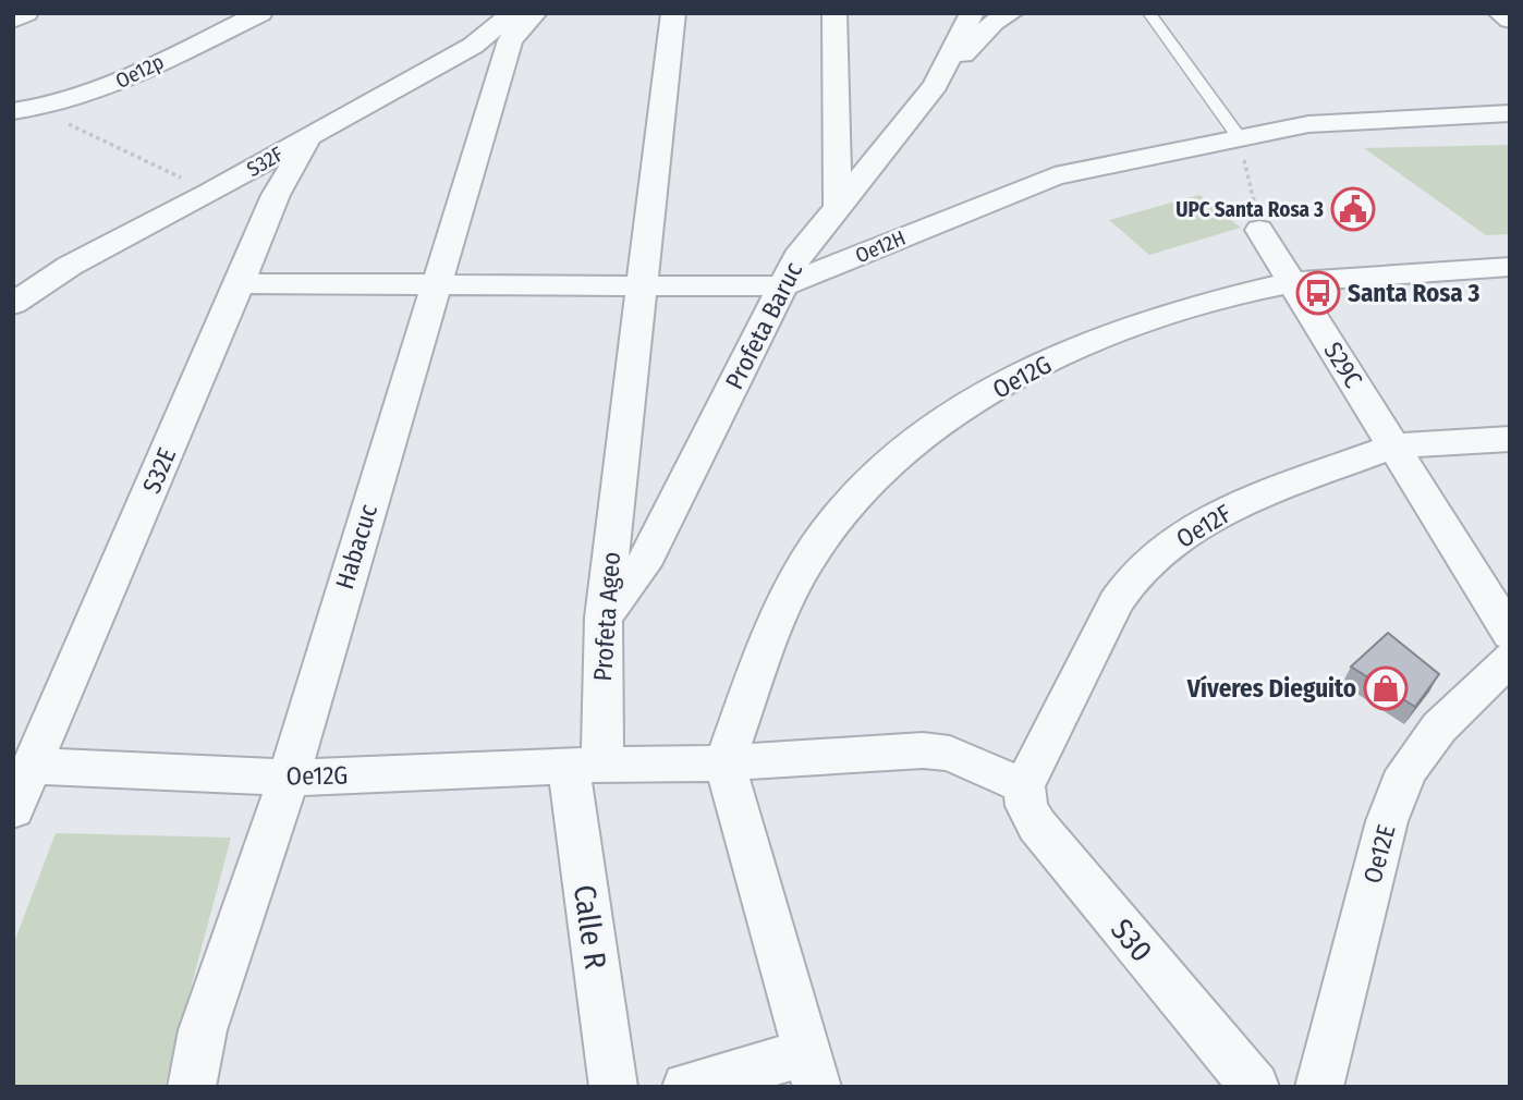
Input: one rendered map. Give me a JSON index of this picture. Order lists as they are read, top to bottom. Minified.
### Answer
{"streets":{"street":["Oe12p","S32F","Oe12H","Profeta Baruc","S29C","Oe12G","S32E","Oe12F","Habacuc","Profeta Ageo","Oe12E","Calle R","S30"]},"crossings":[["S32F","S32E"],["Oe12H","Profeta Baruc"],["Oe12H","S32E"],["Oe12H","Habacuc"],["Oe12H","Profeta Ageo"],["Profeta Baruc","Profeta Ageo"],["S29C","Oe12G"],["S29C","Oe12F"],["Oe12G","S32E"],["Oe12G","Habacuc"],["Oe12G","Profeta Ageo"],["Oe12G","Calle R"],["Oe12F","S30"],["Profeta Ageo","Calle R"]],"places":{"public building":["UPC Santa Rosa 3"],"bus stop":["Santa Rosa 3"],"shop":["Víveres Dieguito"]}}
